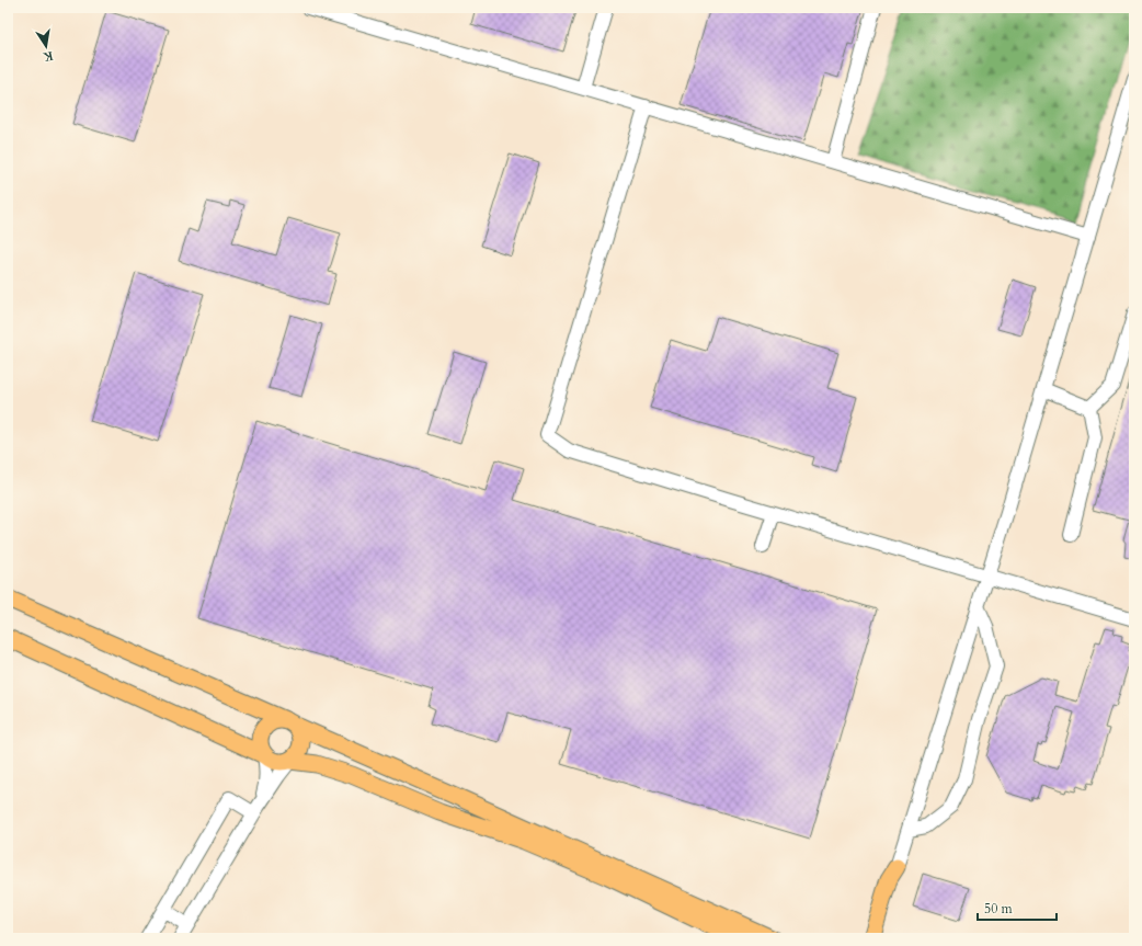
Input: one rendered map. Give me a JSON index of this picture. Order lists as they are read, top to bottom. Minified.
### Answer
{"scale_bar":"50 m","north":"bottom"}
